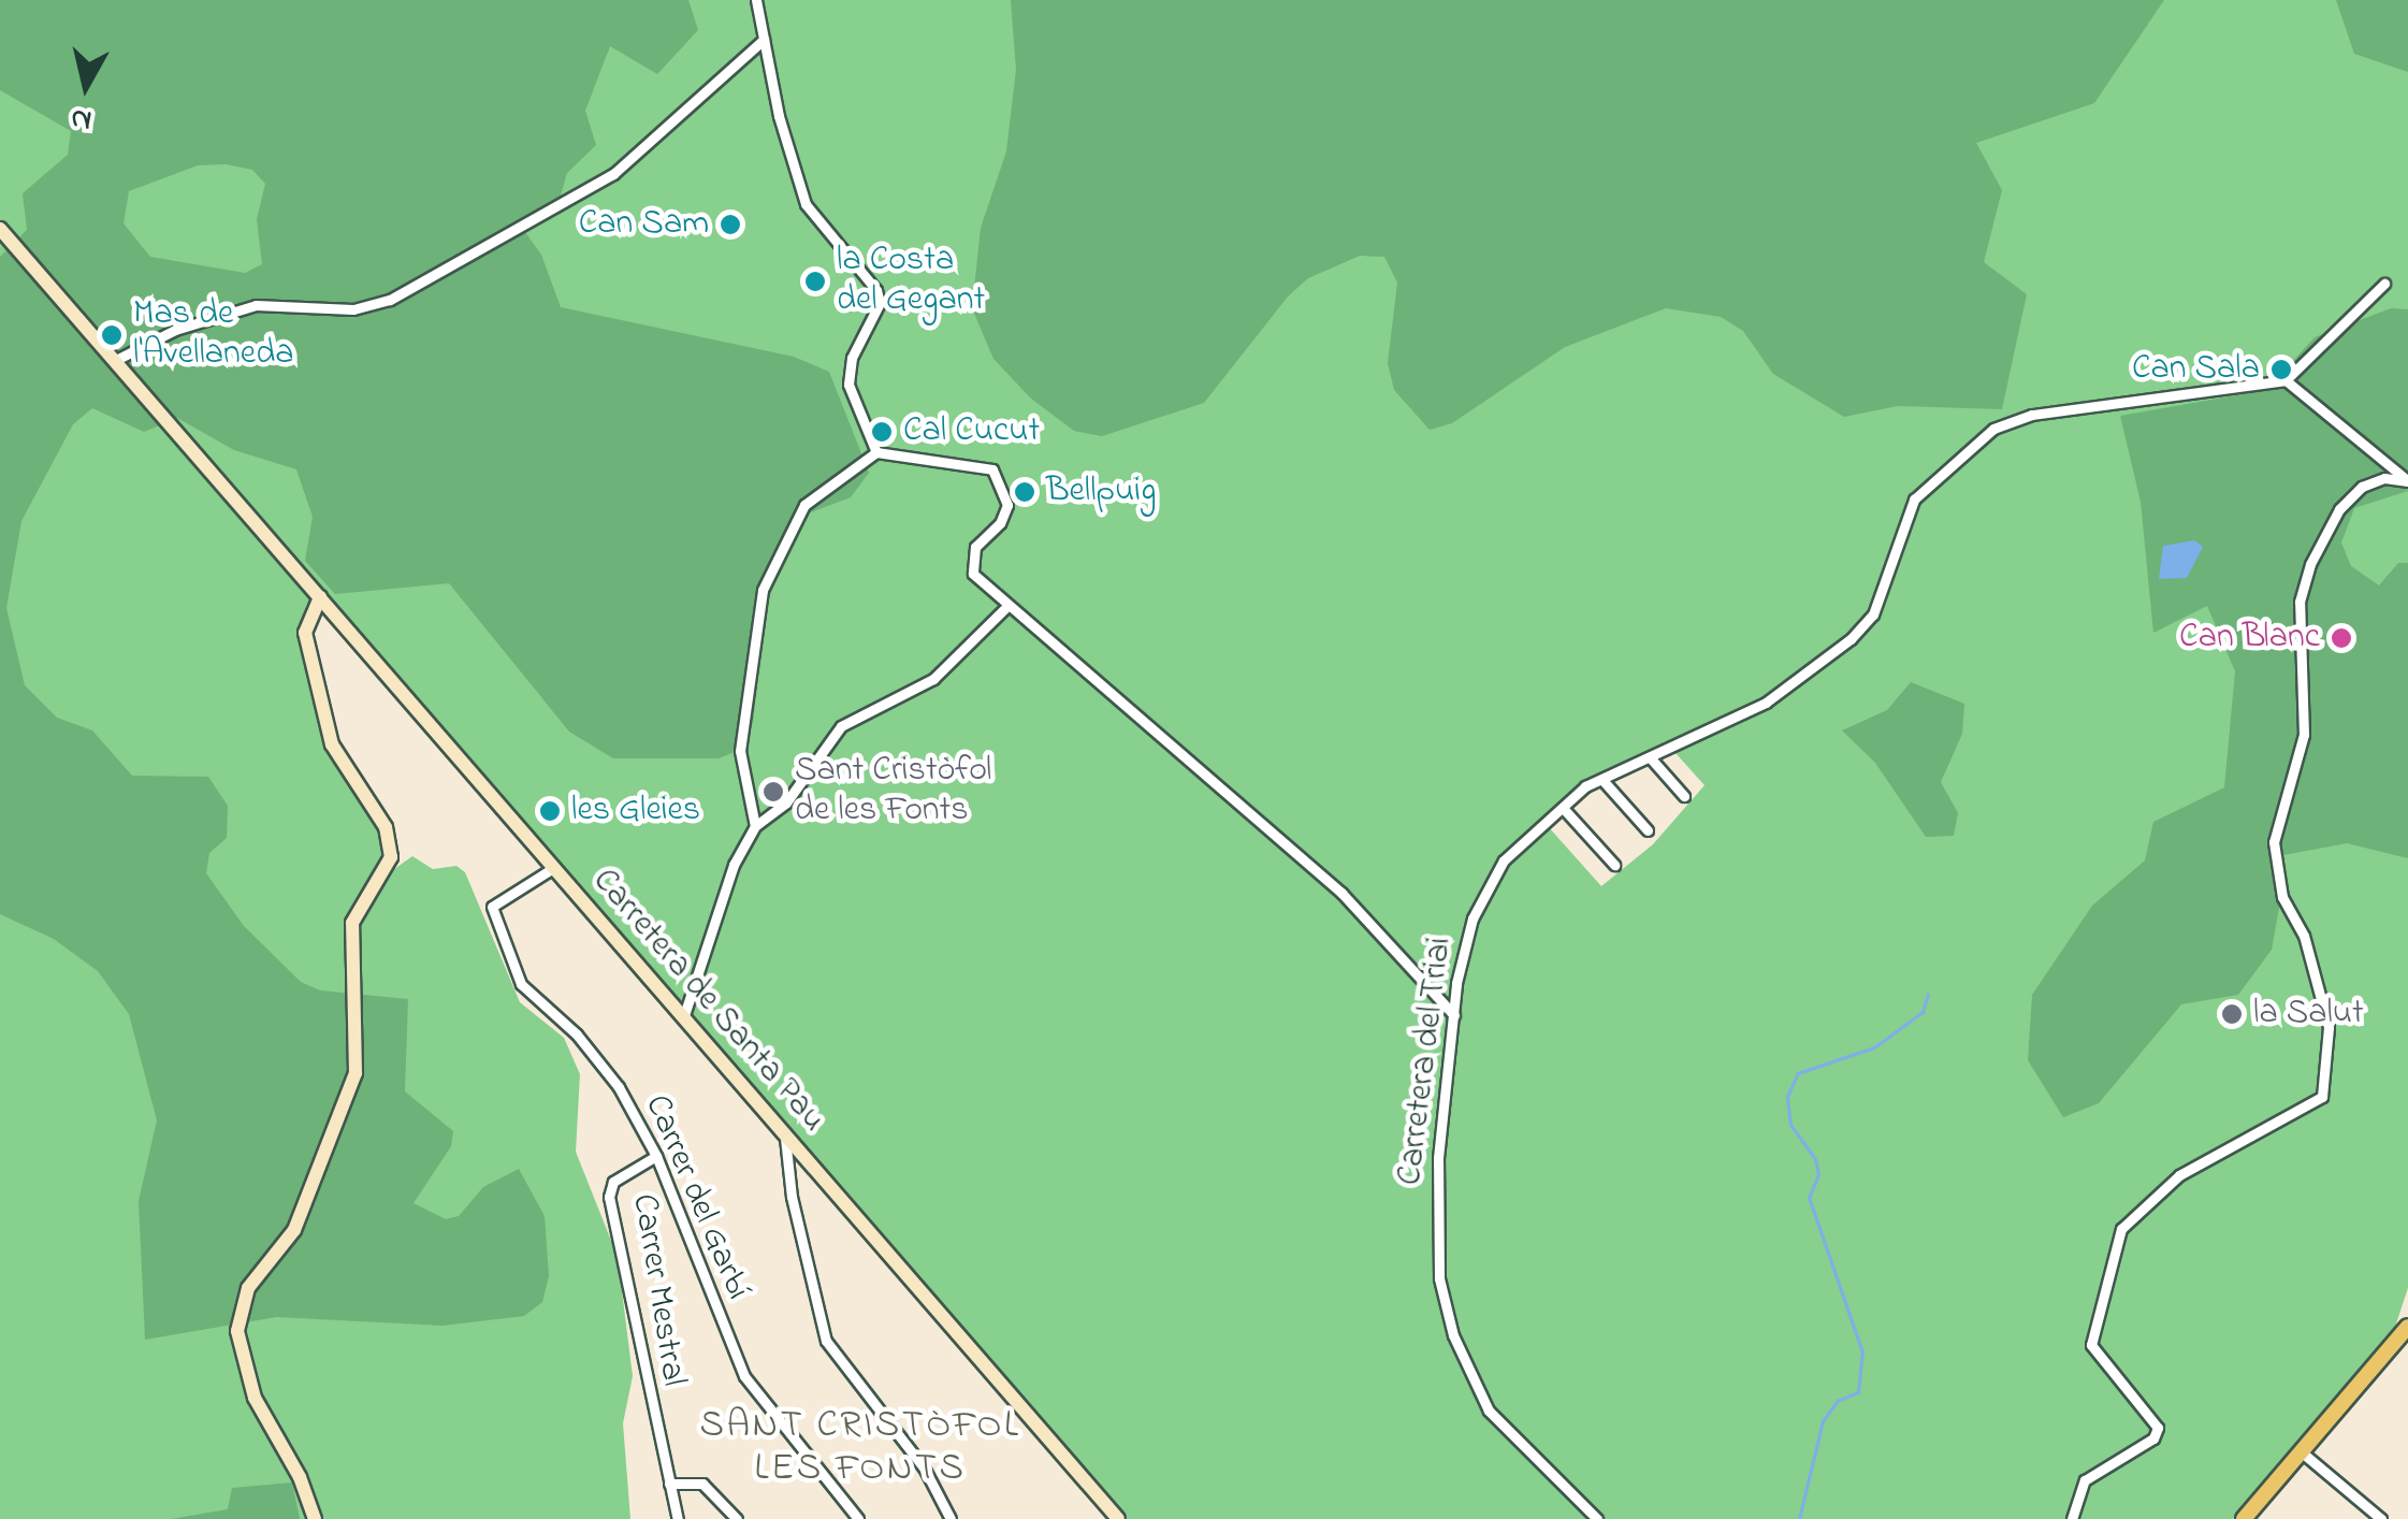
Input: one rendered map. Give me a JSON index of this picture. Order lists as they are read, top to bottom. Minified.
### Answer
{"streets":{"main road":["Carretera de Santa Pau"],"street":["Carretera del Triai","Carrer del Garbí","Carrer Mestral"]},"crossings":[["Carretera de Santa Pau","Carrer del Garbí"],["Carrer del Garbí","Carrer Mestral"]],"districts":["SANT CRISTÒFOL LES FONTS"],"places":["Can Sam","la Costa del Gegant","Mas de l'Avellaneda","Can Sala","Cal Cucut","Bellpuig","Can Blanc","Sant Cristòfol de les Fonts","les Gleies","la Salut"],"north":"bottom"}
